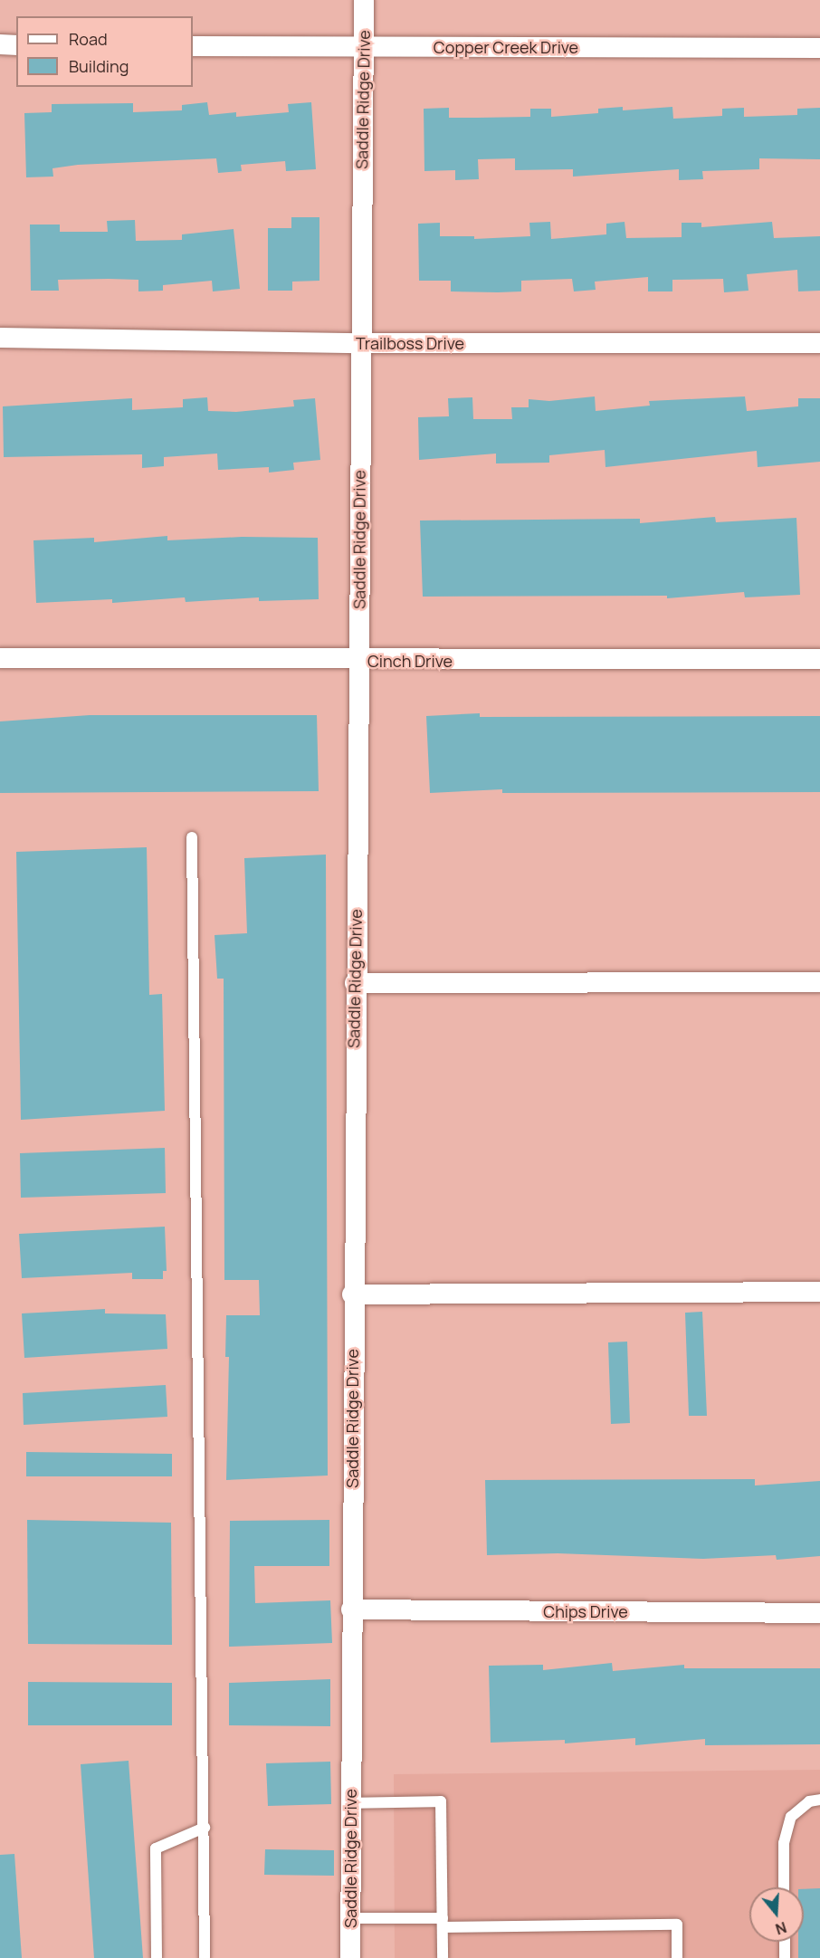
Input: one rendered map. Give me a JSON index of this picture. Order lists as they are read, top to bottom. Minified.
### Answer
{"streets":{"street":["Copper Creek Drive","Saddle Ridge Drive","Trailboss Drive","Cinch Drive","Chips Drive"]},"crossings":[["Copper Creek Drive","Saddle Ridge Drive"],["Saddle Ridge Drive","Trailboss Drive"],["Saddle Ridge Drive","Cinch Drive"],["Saddle Ridge Drive","Chips Drive"]],"legend":["Road","Building"],"north":"bottom"}
